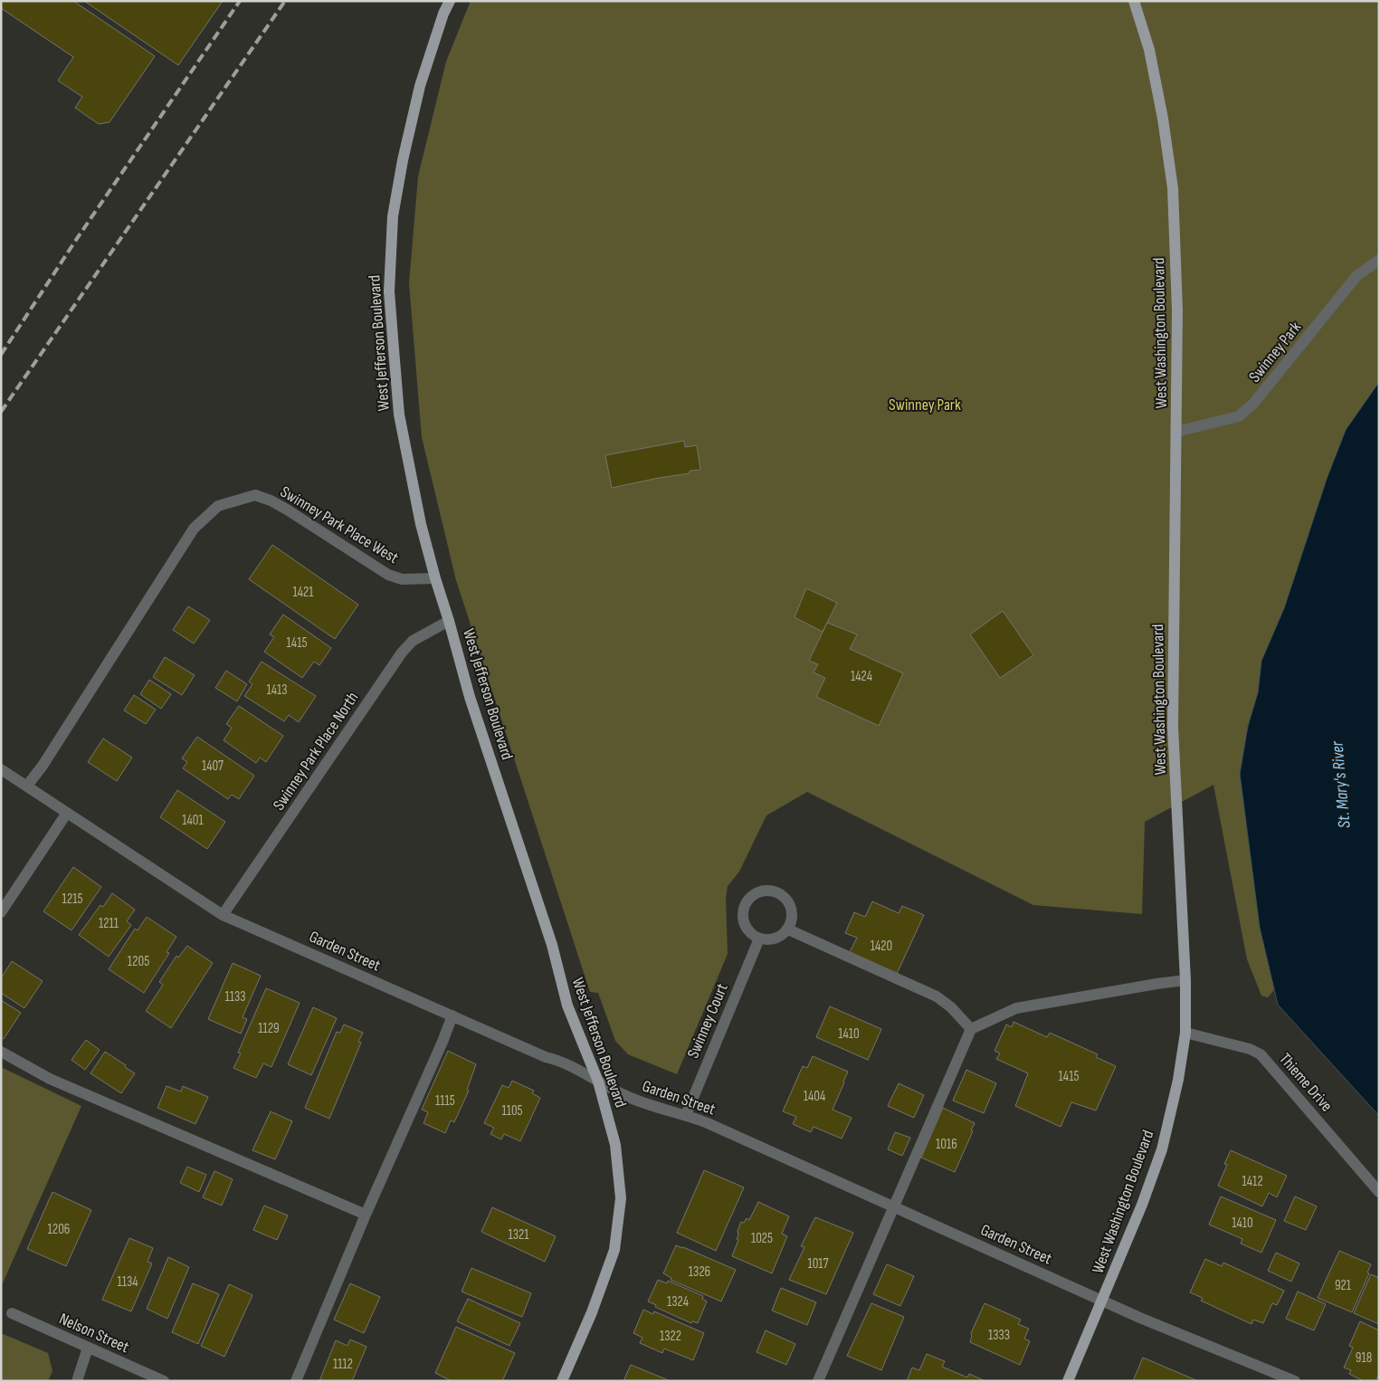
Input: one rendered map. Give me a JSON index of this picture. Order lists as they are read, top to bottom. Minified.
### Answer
{"streets":{"main road":["West Washington Boulevard","West Jefferson Boulevard"],"street":["Swinney Park","Swinney Park Place West","Swinney Park Place North","Garden Street","Swinney Court","Thieme Drive","Nelson Street"]},"crossings":[["West Washington Boulevard","Swinney Park"],["West Washington Boulevard","Garden Street"],["West Washington Boulevard","Thieme Drive"],["West Jefferson Boulevard","Swinney Park Place West"],["West Jefferson Boulevard","Swinney Park Place North"],["West Jefferson Boulevard","Garden Street"],["Swinney Park Place West","Garden Street"],["Swinney Park Place North","Garden Street"],["Garden Street","Swinney Court"]],"water":["St. Mary's River"],"parks":["Swinney Park"],"house_numbers":["1421","1415","1424","1413","1407","1401","1215","1211","1420","1205","1133","1129","1410","1415","1404","1115","1105","1016","1412","1410","1206","1321","1025","1017","1326","1134","921","1324","1333","1322","918","1112"]}
